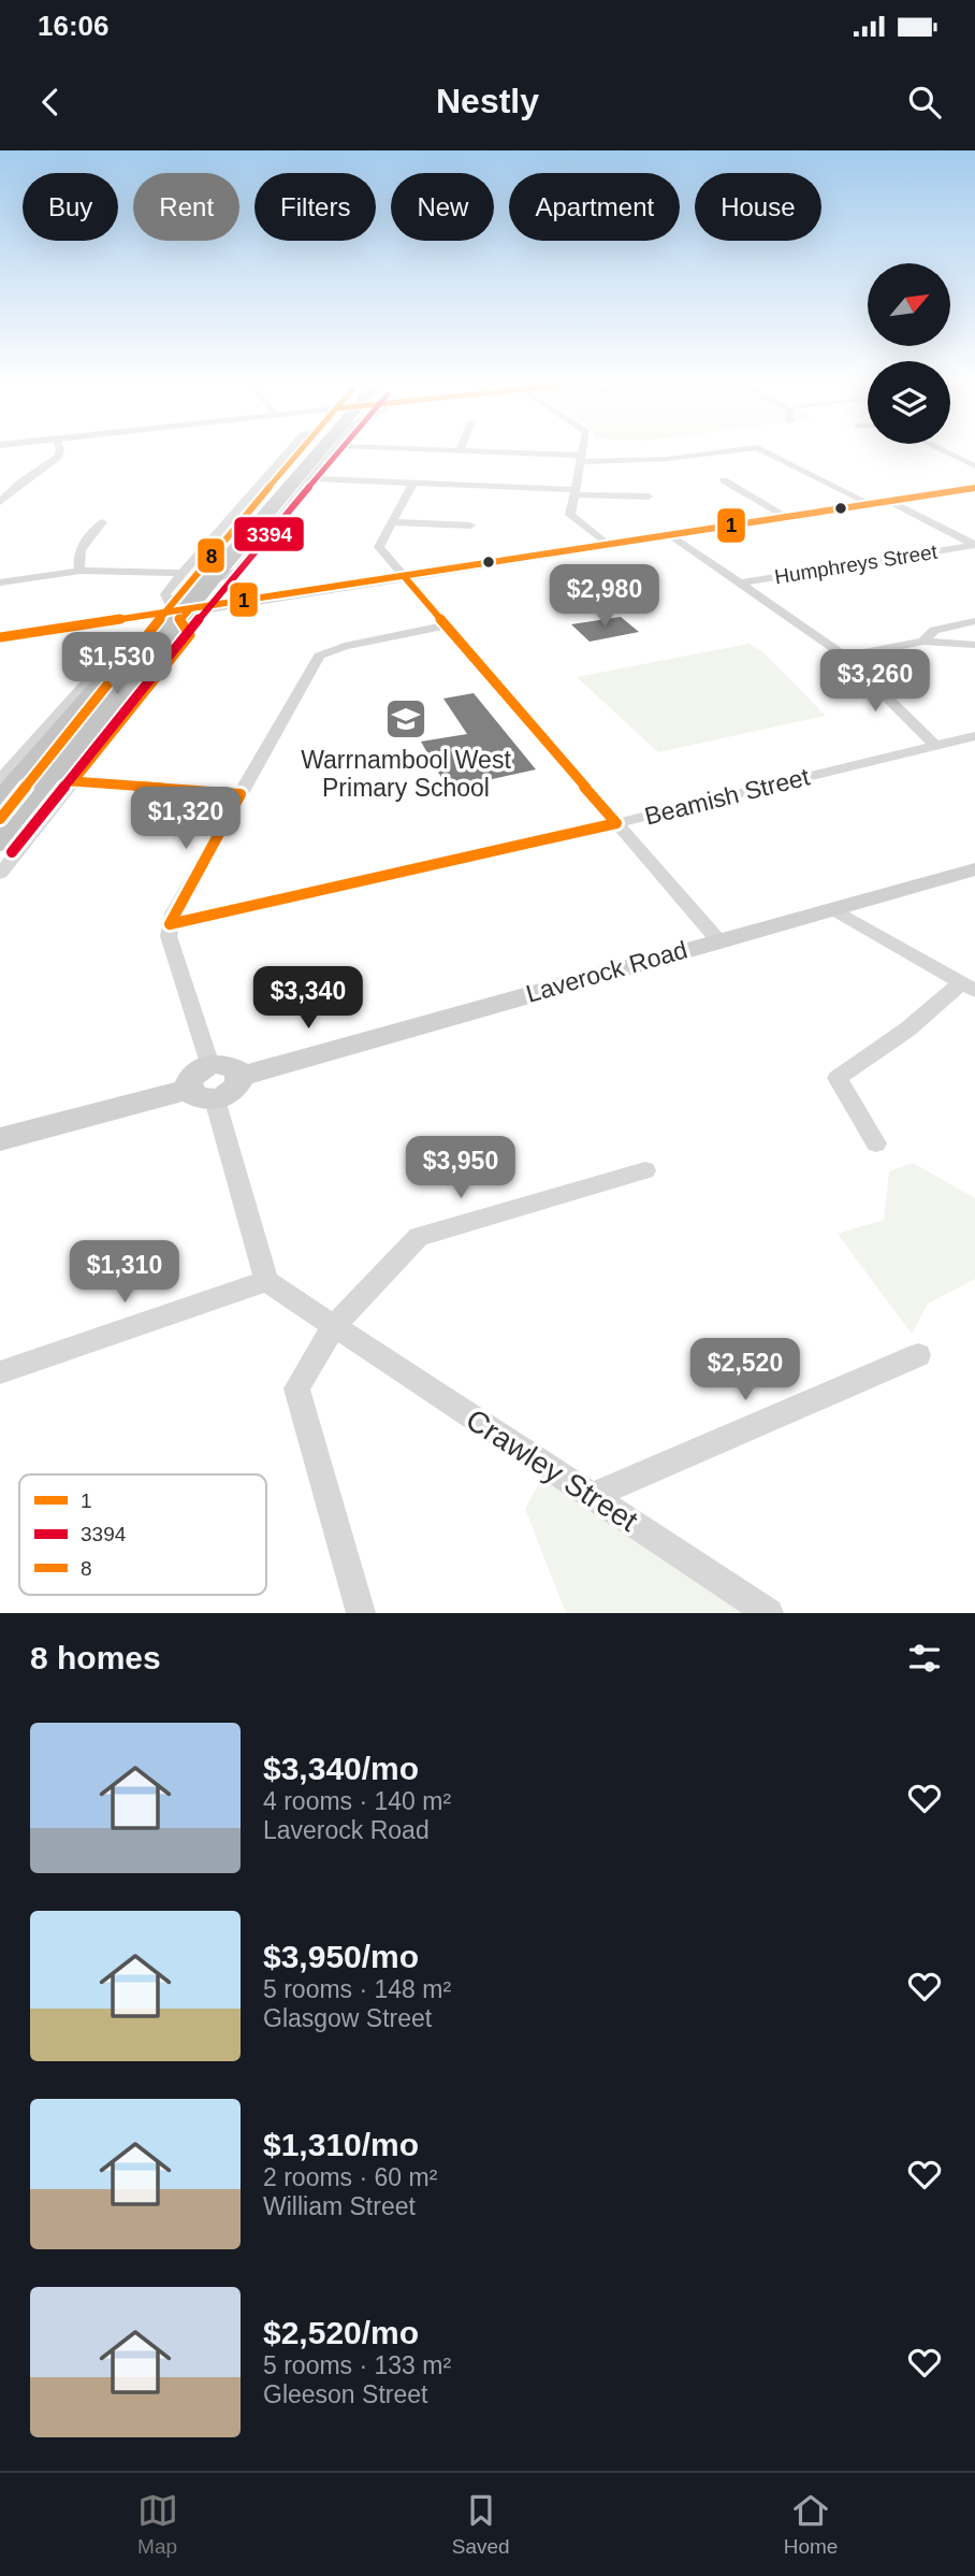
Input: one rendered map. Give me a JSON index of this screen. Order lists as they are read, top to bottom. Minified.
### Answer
{"streets":{"street":["Humphreys Street","Beamish Street","Laverock Road","Crawley Street"]},"places":{"school or university":["Warrnambool West Primary School"]},"lines":["transit line 3394","transit line 8","transit line 1"],"legend":["1","3394","8"],"north":"top right","page":{"status":"16:06","header":"Nestly","chip":["Buy","Rent","Filters","New","Apartment","House"],"price":["$2,980","$1,530","$3,260","$1,320","$3,340","$3,950","$1,310","$2,520"],"heading":"8 homes","list":[{"name":"$3,340/mo","note":"4 rooms · 140 m² · Laverock Road"},{"name":"$3,950/mo","note":"5 rooms · 148 m² · Glasgow Street"},{"name":"$1,310/mo","note":"2 rooms · 60 m² · William Street"},{"name":"$2,520/mo","note":"5 rooms · 133 m² · Gleeson Street"}],"tabs":["Map","Saved","Home"]}}
